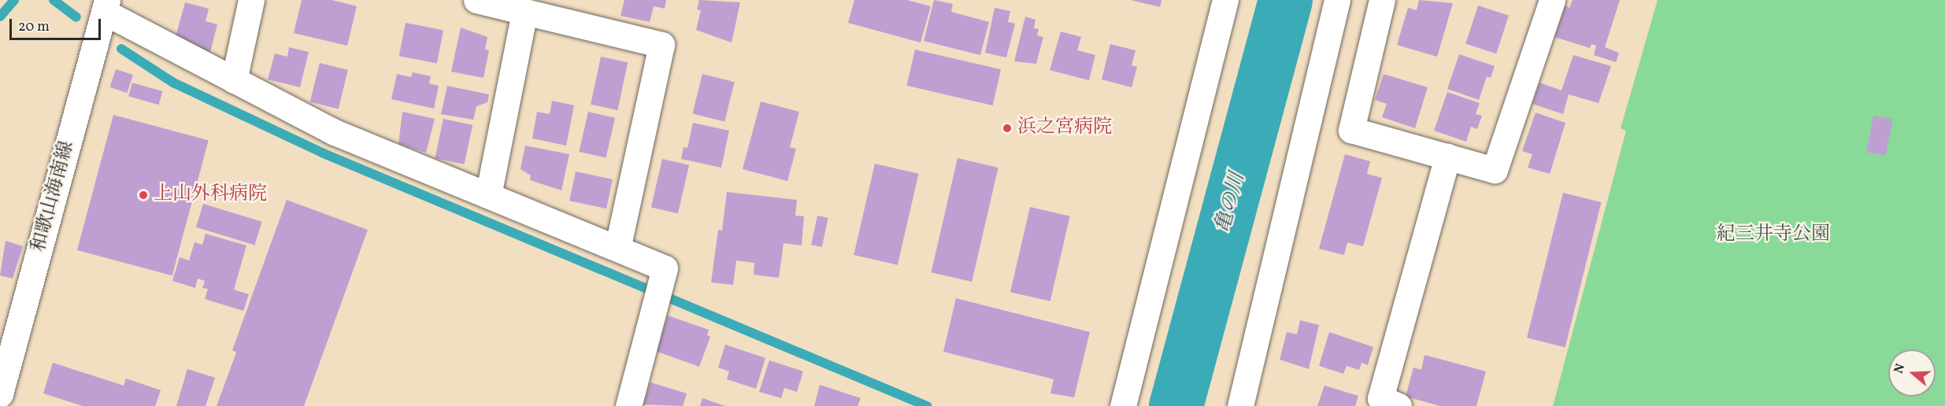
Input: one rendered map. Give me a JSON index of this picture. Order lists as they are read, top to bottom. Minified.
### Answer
{"streets":{"street":["和歌山海南線"]},"water":["亀の川"],"parks":["紀三井寺公園"],"places":["浜之宮病院","上山外科病院"],"scale_bar":"20 m","north":"left"}
